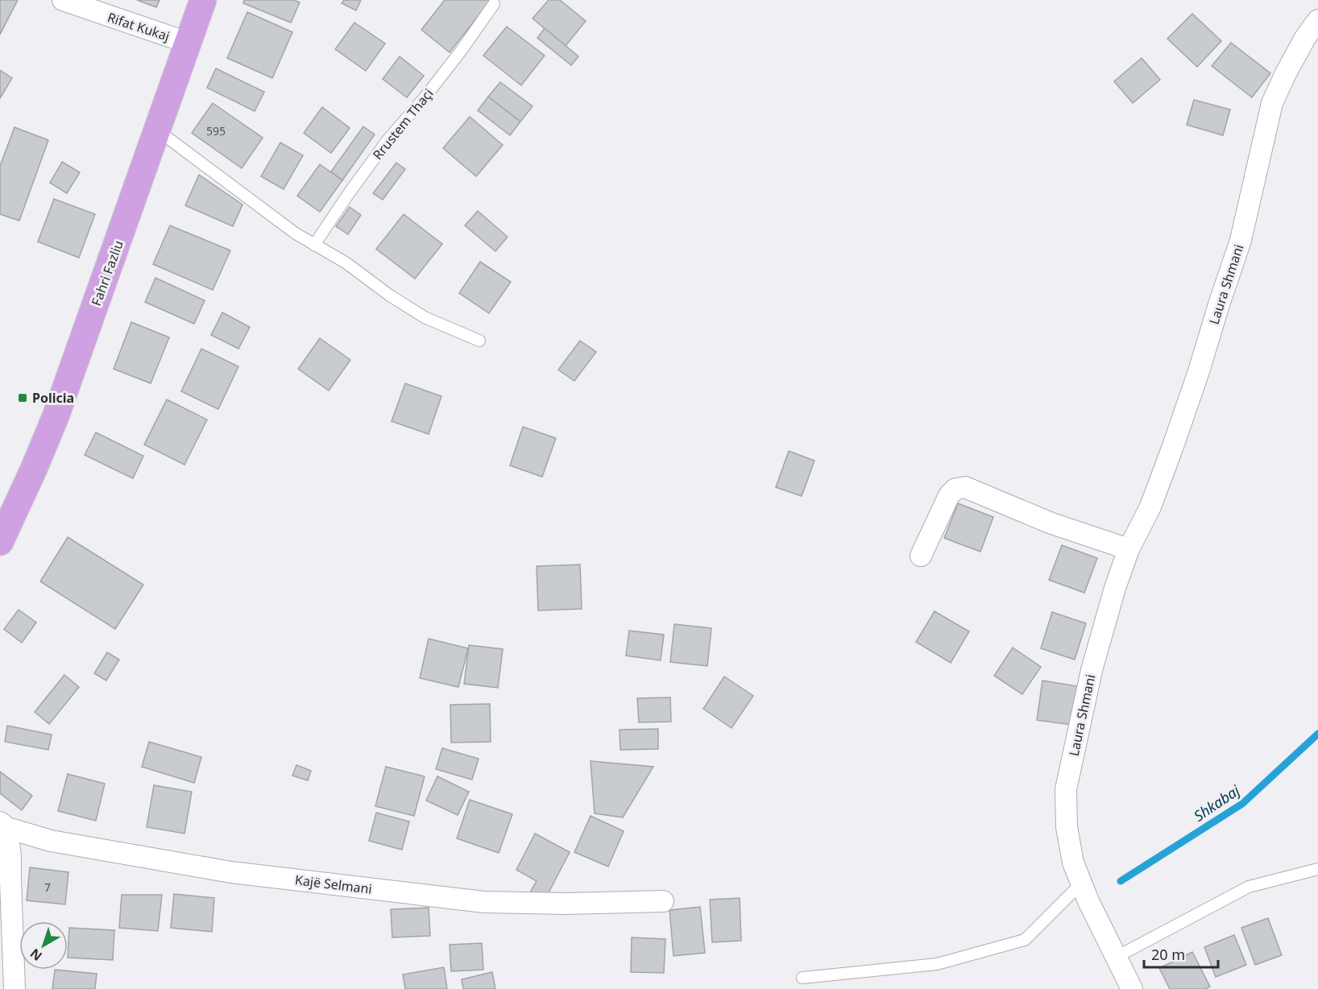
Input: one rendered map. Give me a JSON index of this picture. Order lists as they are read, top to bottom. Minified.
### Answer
{"streets":{"main road":["Fahri Fazliu"],"street":["Rifat Kukaj","Laura Shmani","Kajë Selmani"],"lane":["Rrustem Thaçi"]},"crossings":[["Rifat Kukaj","Fahri Fazliu"]],"water":["Shkabaj"],"places":{"transit":["Policia"]},"house_numbers":["595","7"],"scale_bar":"20 m","north":"bottom left"}
